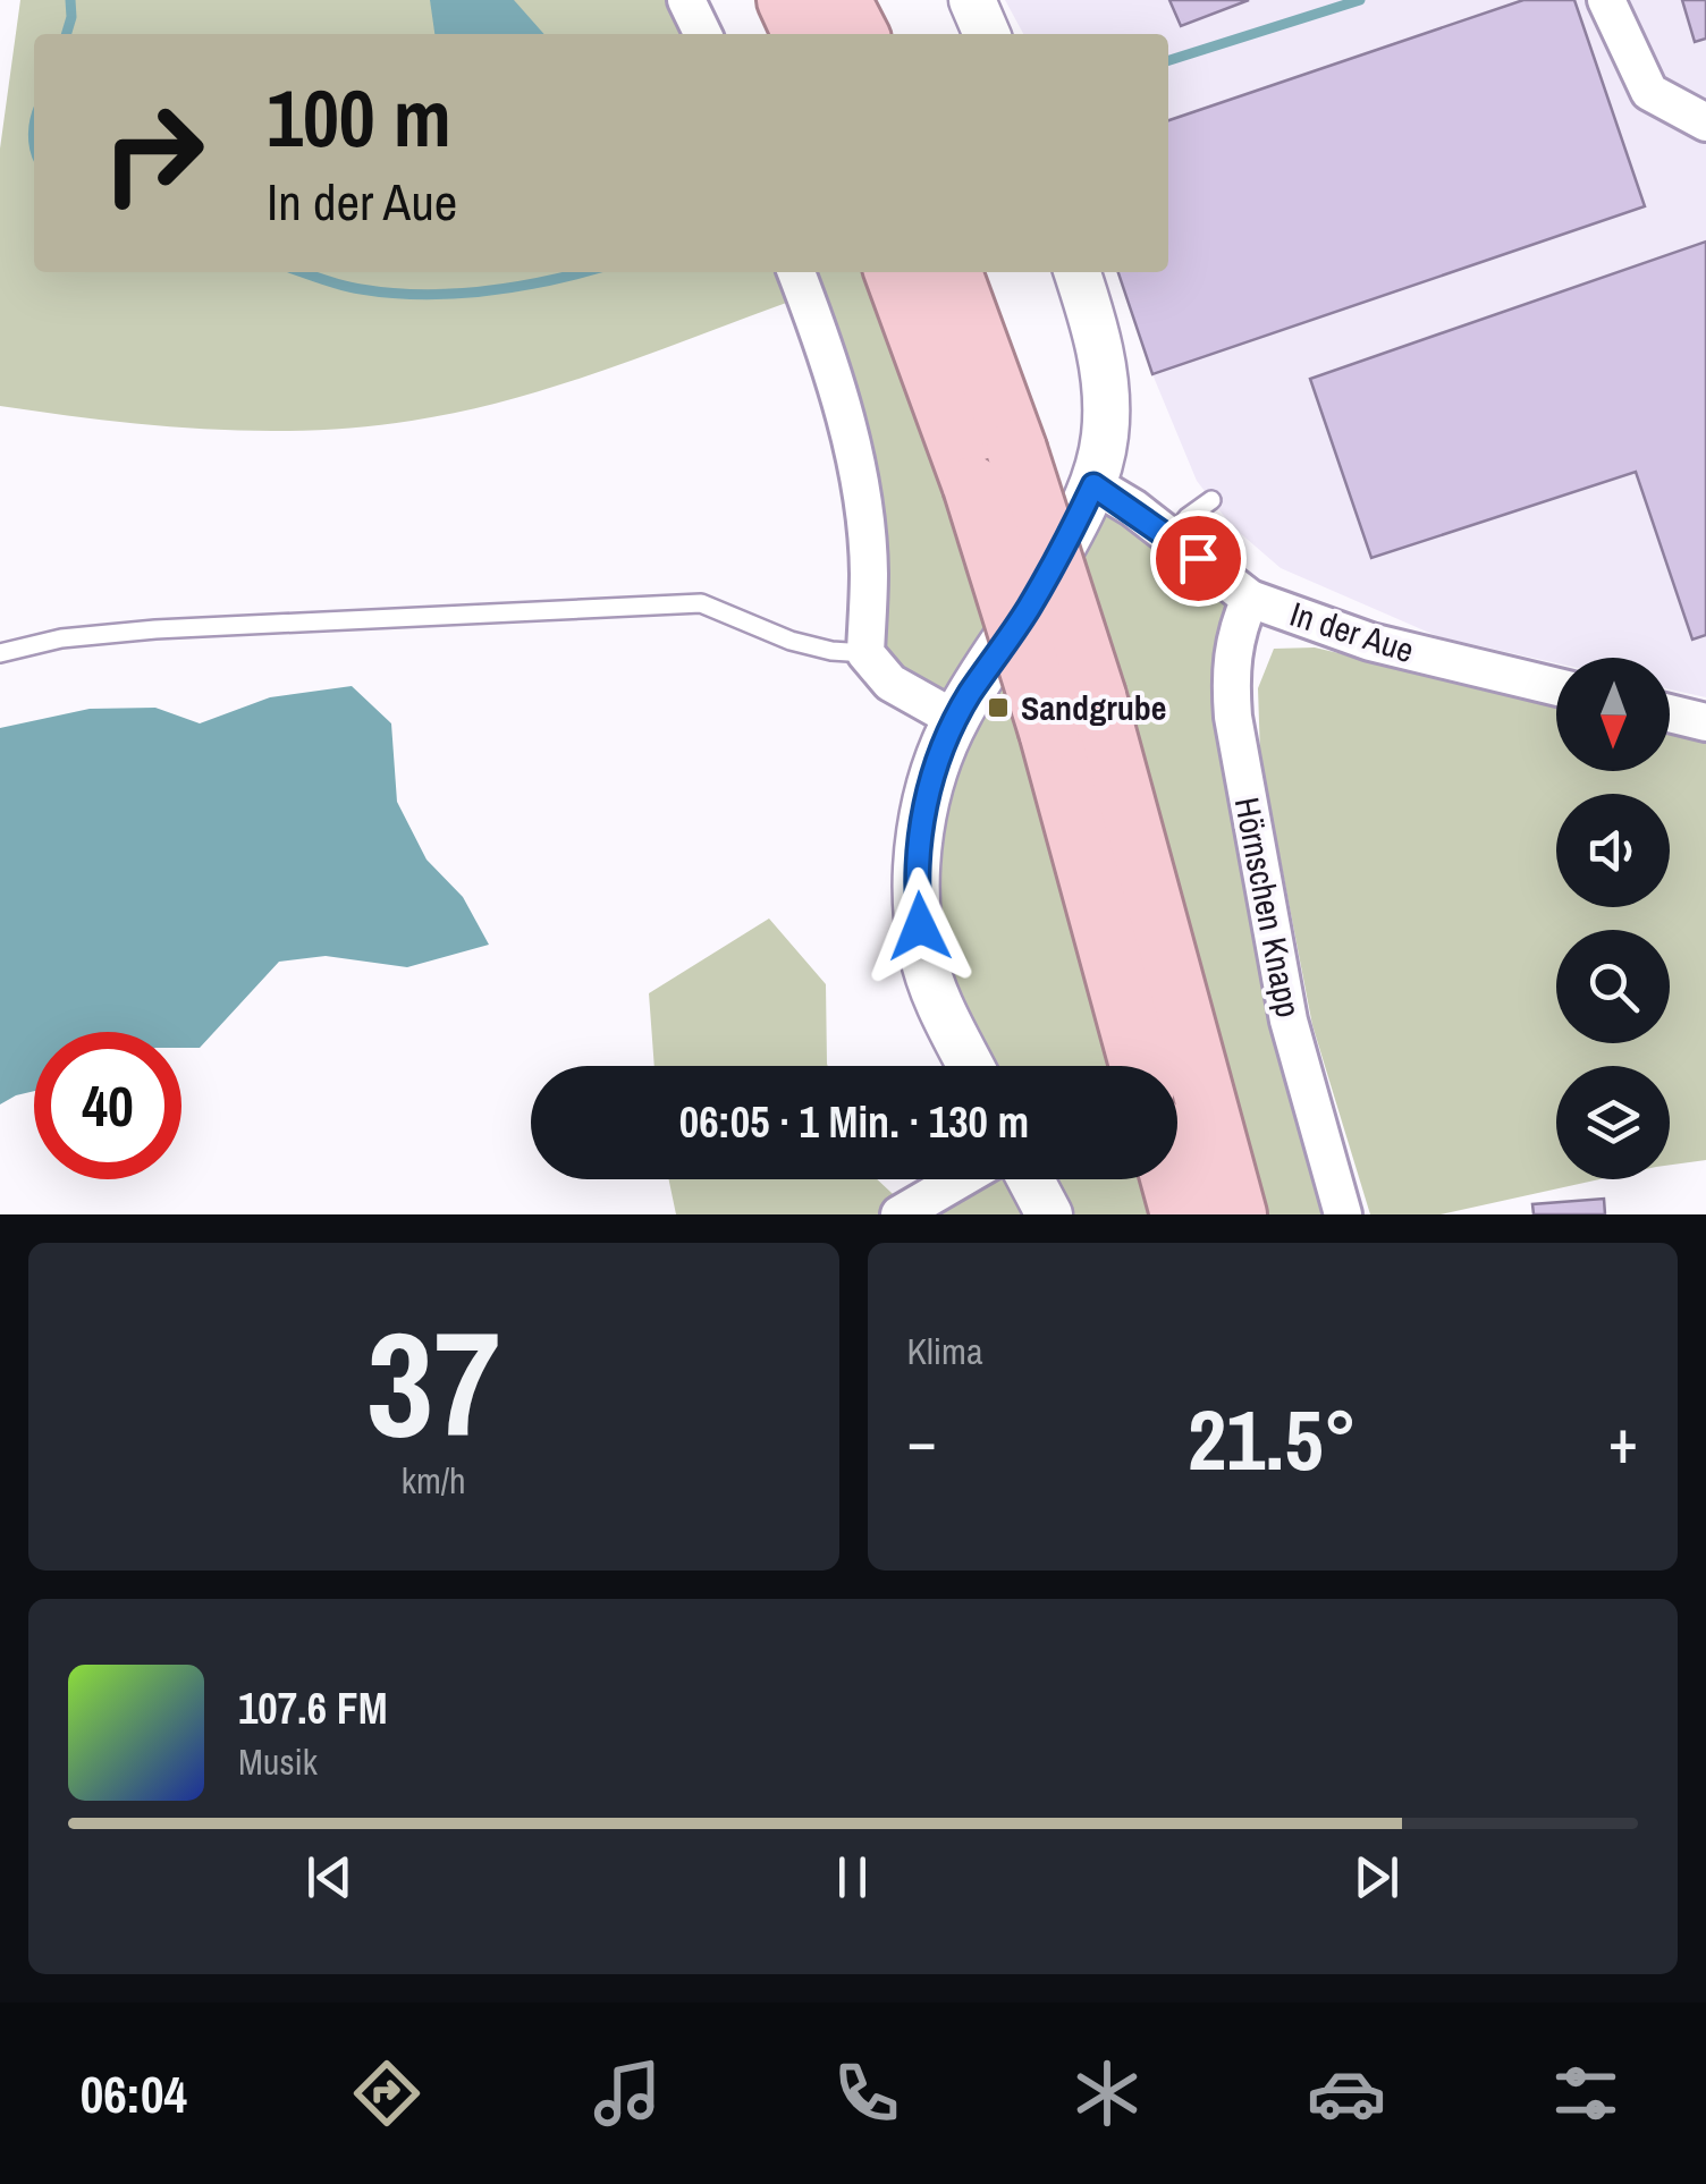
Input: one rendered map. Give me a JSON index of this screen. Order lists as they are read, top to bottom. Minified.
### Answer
{"streets":{"street":["In der Aue","Hörnschen Knapp"]},"crossings":[["In der Aue","Hörnschen Knapp"]],"places":{"transit":["Sandgrube"]},"north":"bottom","page":{"turn":["100 m","In der Aue"],"limit":"40","trip":"06:05 · 1 Min. · 130 m","tile":[["37","km/h"],"Klima"],"heat":["−","21.5°","+"],"song":["107.6 FM","Musik"],"tabs":"06:04"}}
